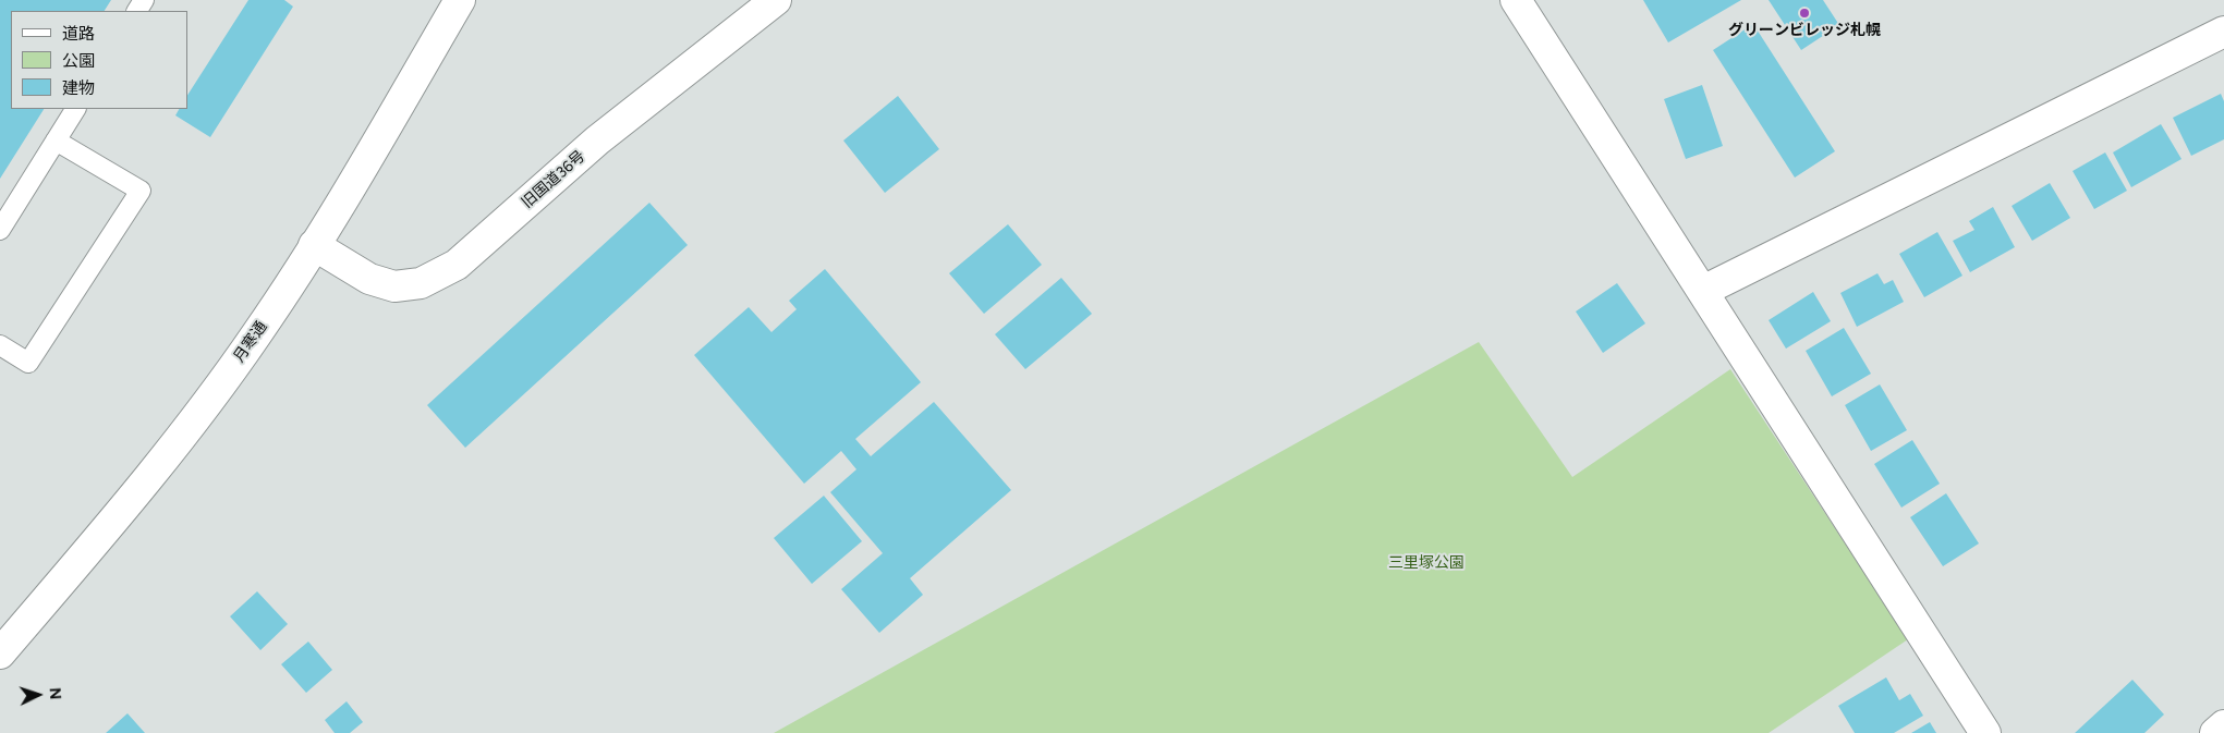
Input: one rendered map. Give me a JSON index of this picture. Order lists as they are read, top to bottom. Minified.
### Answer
{"streets":{"main road":["旧国道36号","月寒通"]},"crossings":[["旧国道36号","月寒通"]],"parks":["三里塚公園"],"places":["グリーンビレッジ札幌"],"legend":["道路","公園","建物"],"north":"right"}
